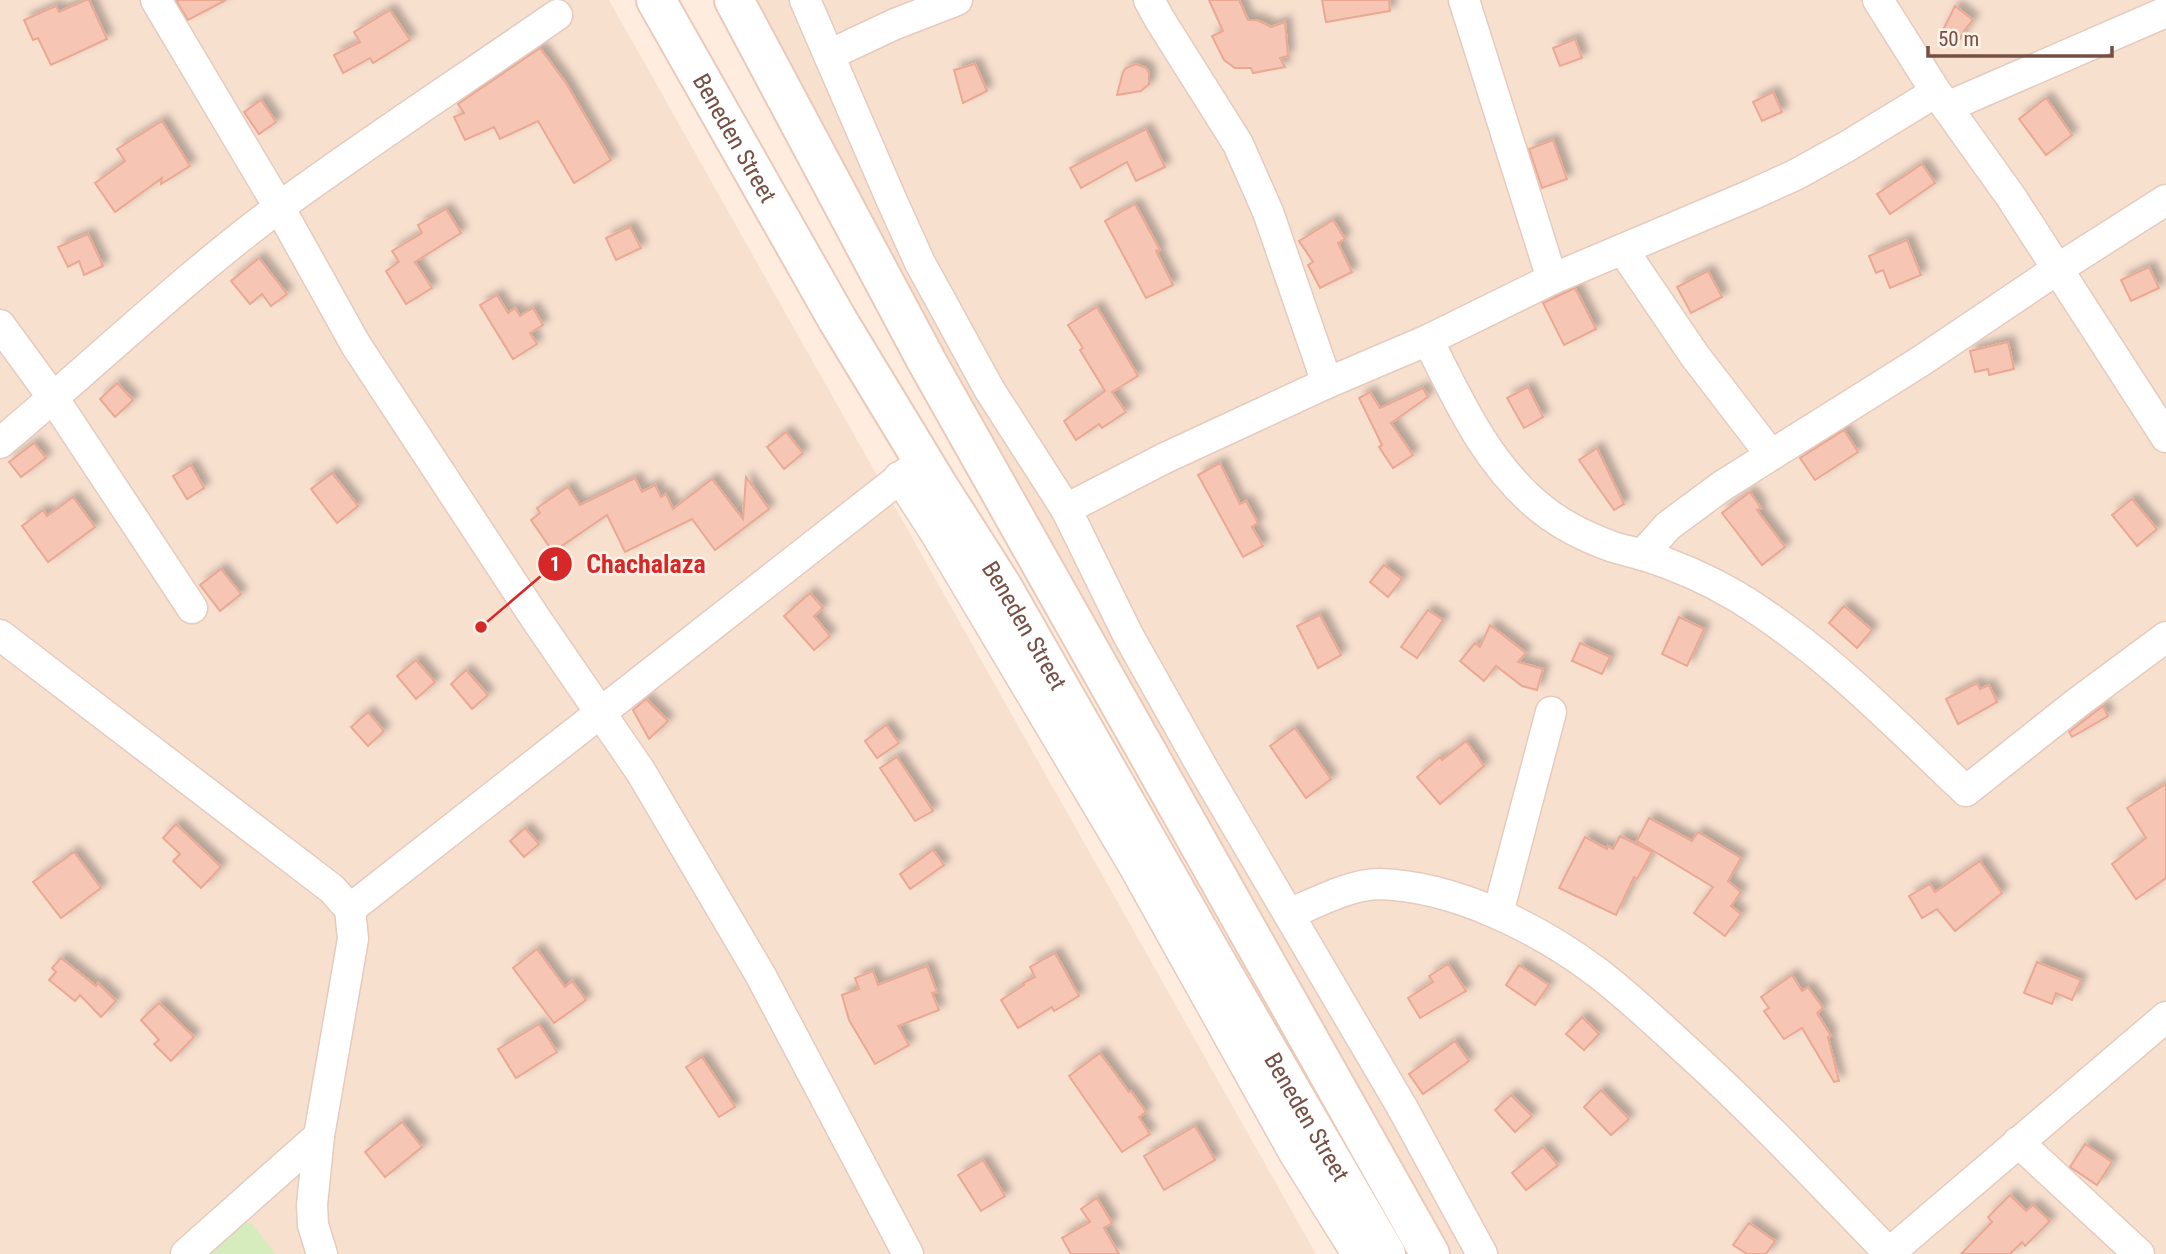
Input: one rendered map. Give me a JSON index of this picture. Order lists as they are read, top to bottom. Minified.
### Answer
{"streets":{"main road":["Beneden Street"]},"places":["Chachalaza"],"scale_bar":"50 m"}
